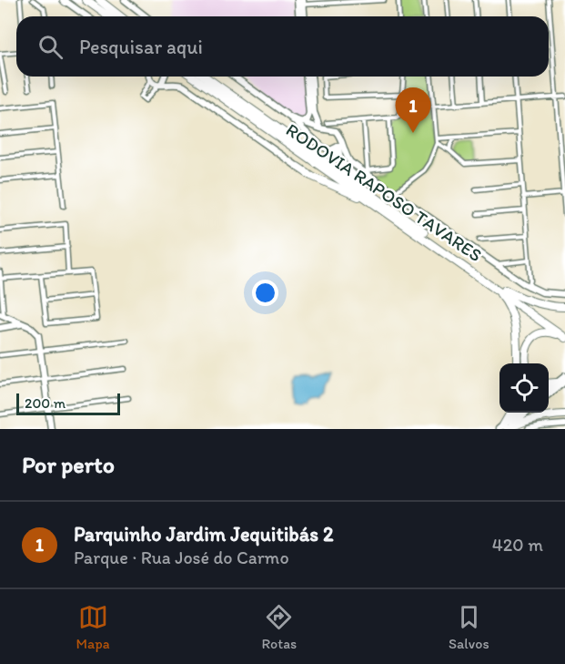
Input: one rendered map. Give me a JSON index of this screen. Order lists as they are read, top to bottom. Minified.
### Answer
{"streets":{"highway":["RODOVIA RAPOSO TAVARES"]},"scale_bar":"200 m","page":{"search":"Pesquisar aqui","pins":"1","scale":"200 m","heading":"Por perto","list":[{"mark":"1","name":"Parquinho Jardim Jequitibás 2","note":"Parque · Rua José do Carmo","value":"420 m"}],"nav":["Mapa","Rotas","Salvos"]}}
